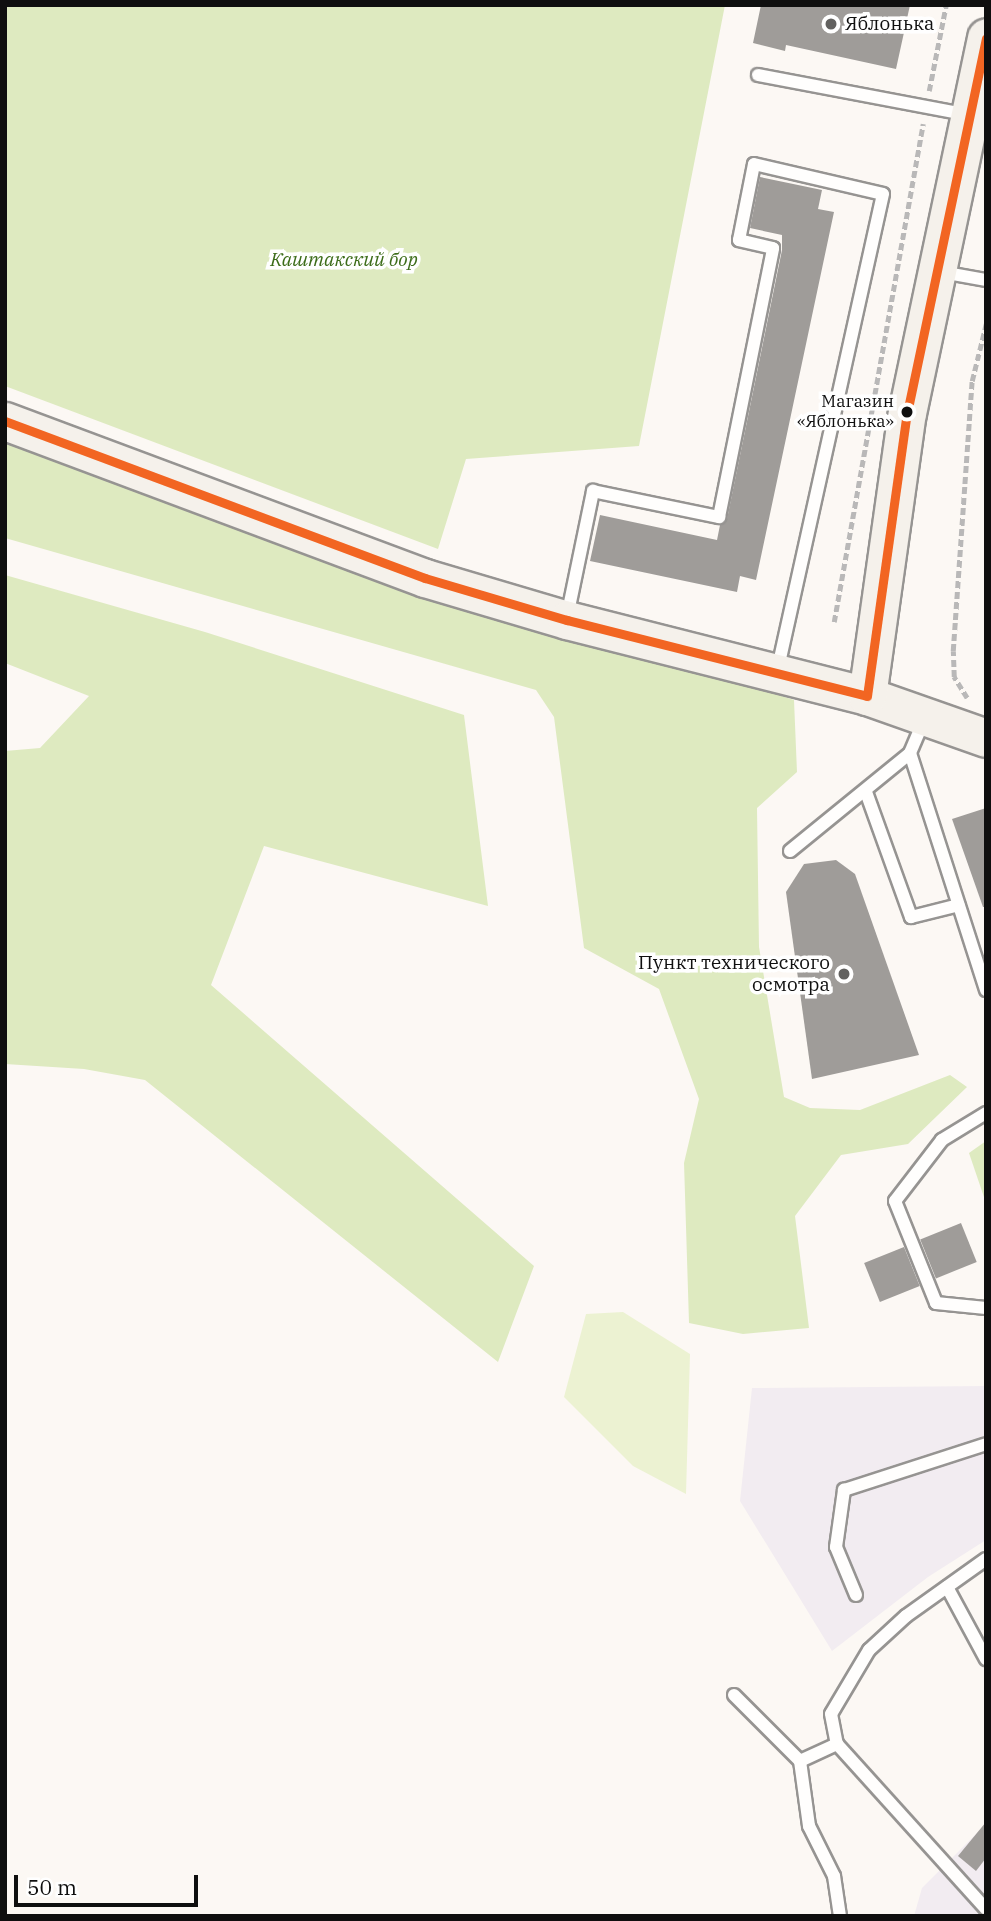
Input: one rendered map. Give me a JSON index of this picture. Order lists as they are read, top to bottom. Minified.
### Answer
{"parks":["Каштакский бор"],"places":["Яблонька","Магазин «Яблонька»","Пункт технического осмотра"],"scale_bar":"50 m"}
